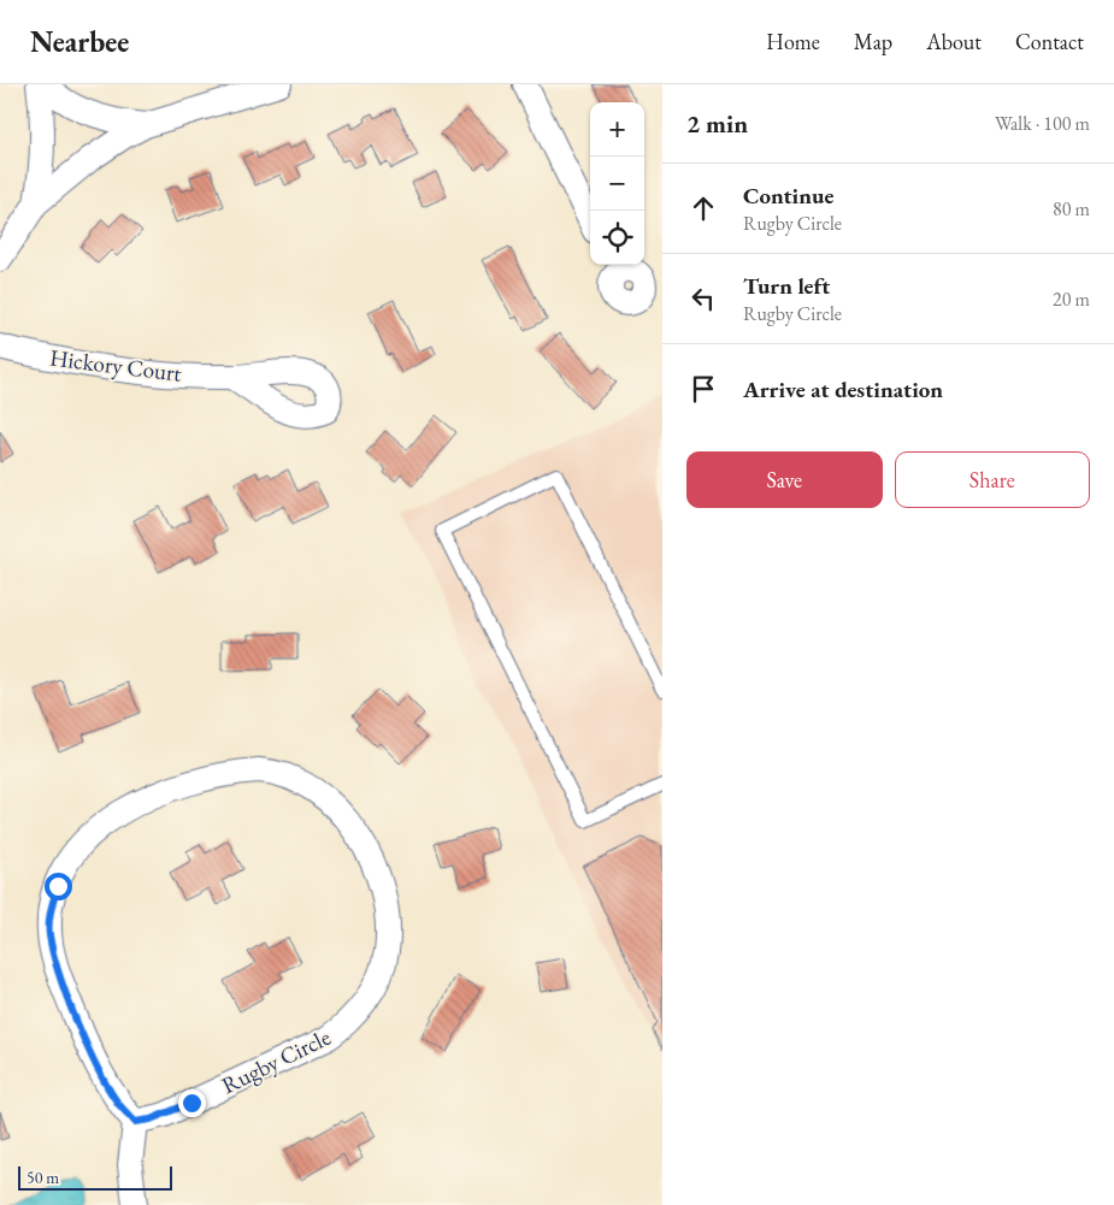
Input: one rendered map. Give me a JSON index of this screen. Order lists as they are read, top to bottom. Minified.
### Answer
{"streets":{"street":["Hickory Court","Rugby Circle"]},"scale_bar":"50 m","page":{"header":"Nearbee","nav":["Home","Map","About","Contact"],"heading":["2 min","Walk · 100 m"],"map_buttons":["+","−"],"list":[["Continue","Rugby Circle","80 m"],["Turn left","Rugby Circle","20 m"],"Arrive at destination"],"buttons":["Save","Share"],"scale":"50 m"}}
